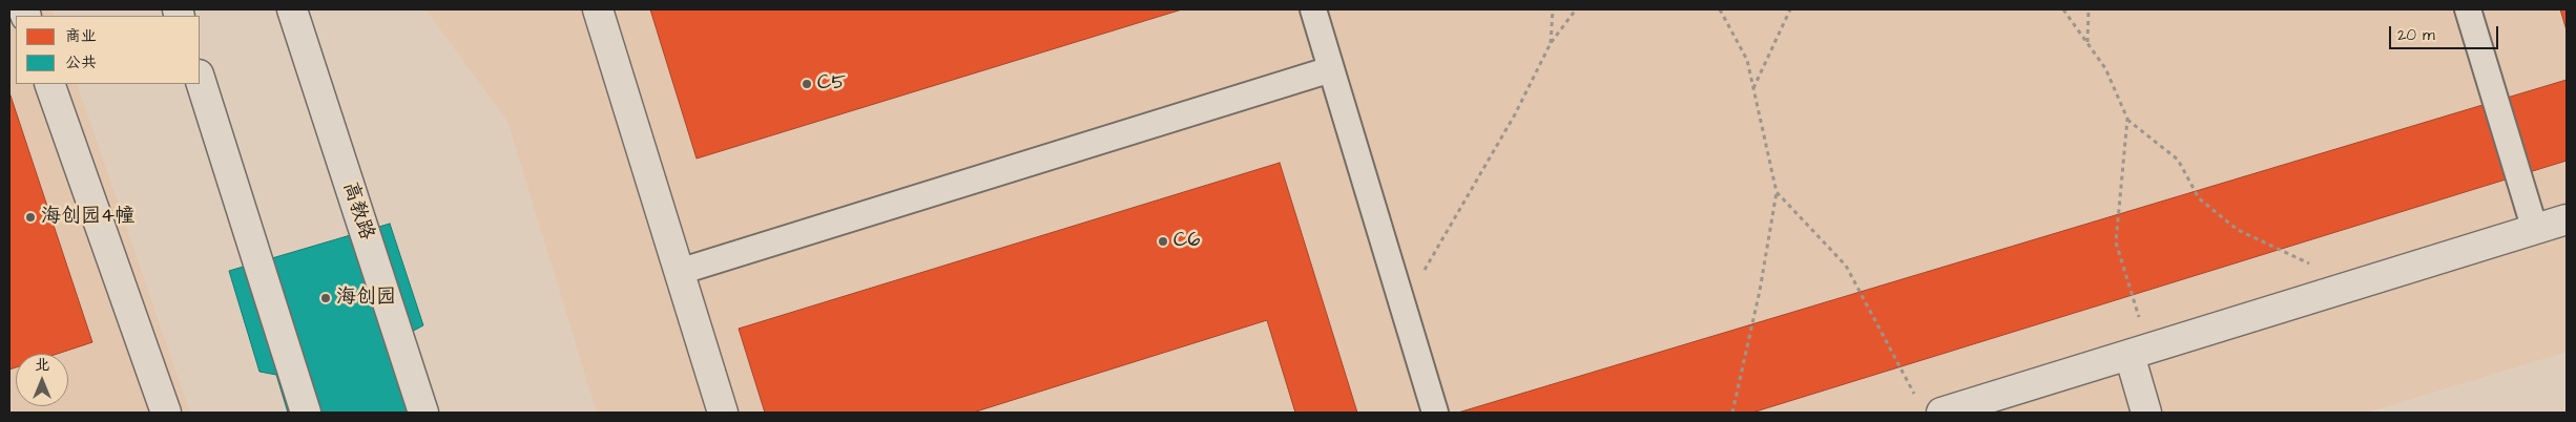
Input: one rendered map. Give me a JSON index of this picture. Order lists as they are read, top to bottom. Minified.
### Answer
{"streets":{"street":["高教路"]},"places":["C5","海创园4幢","C6","海创园"],"legend":["商业","公共"],"scale_bar":"20 m","north":"top"}
